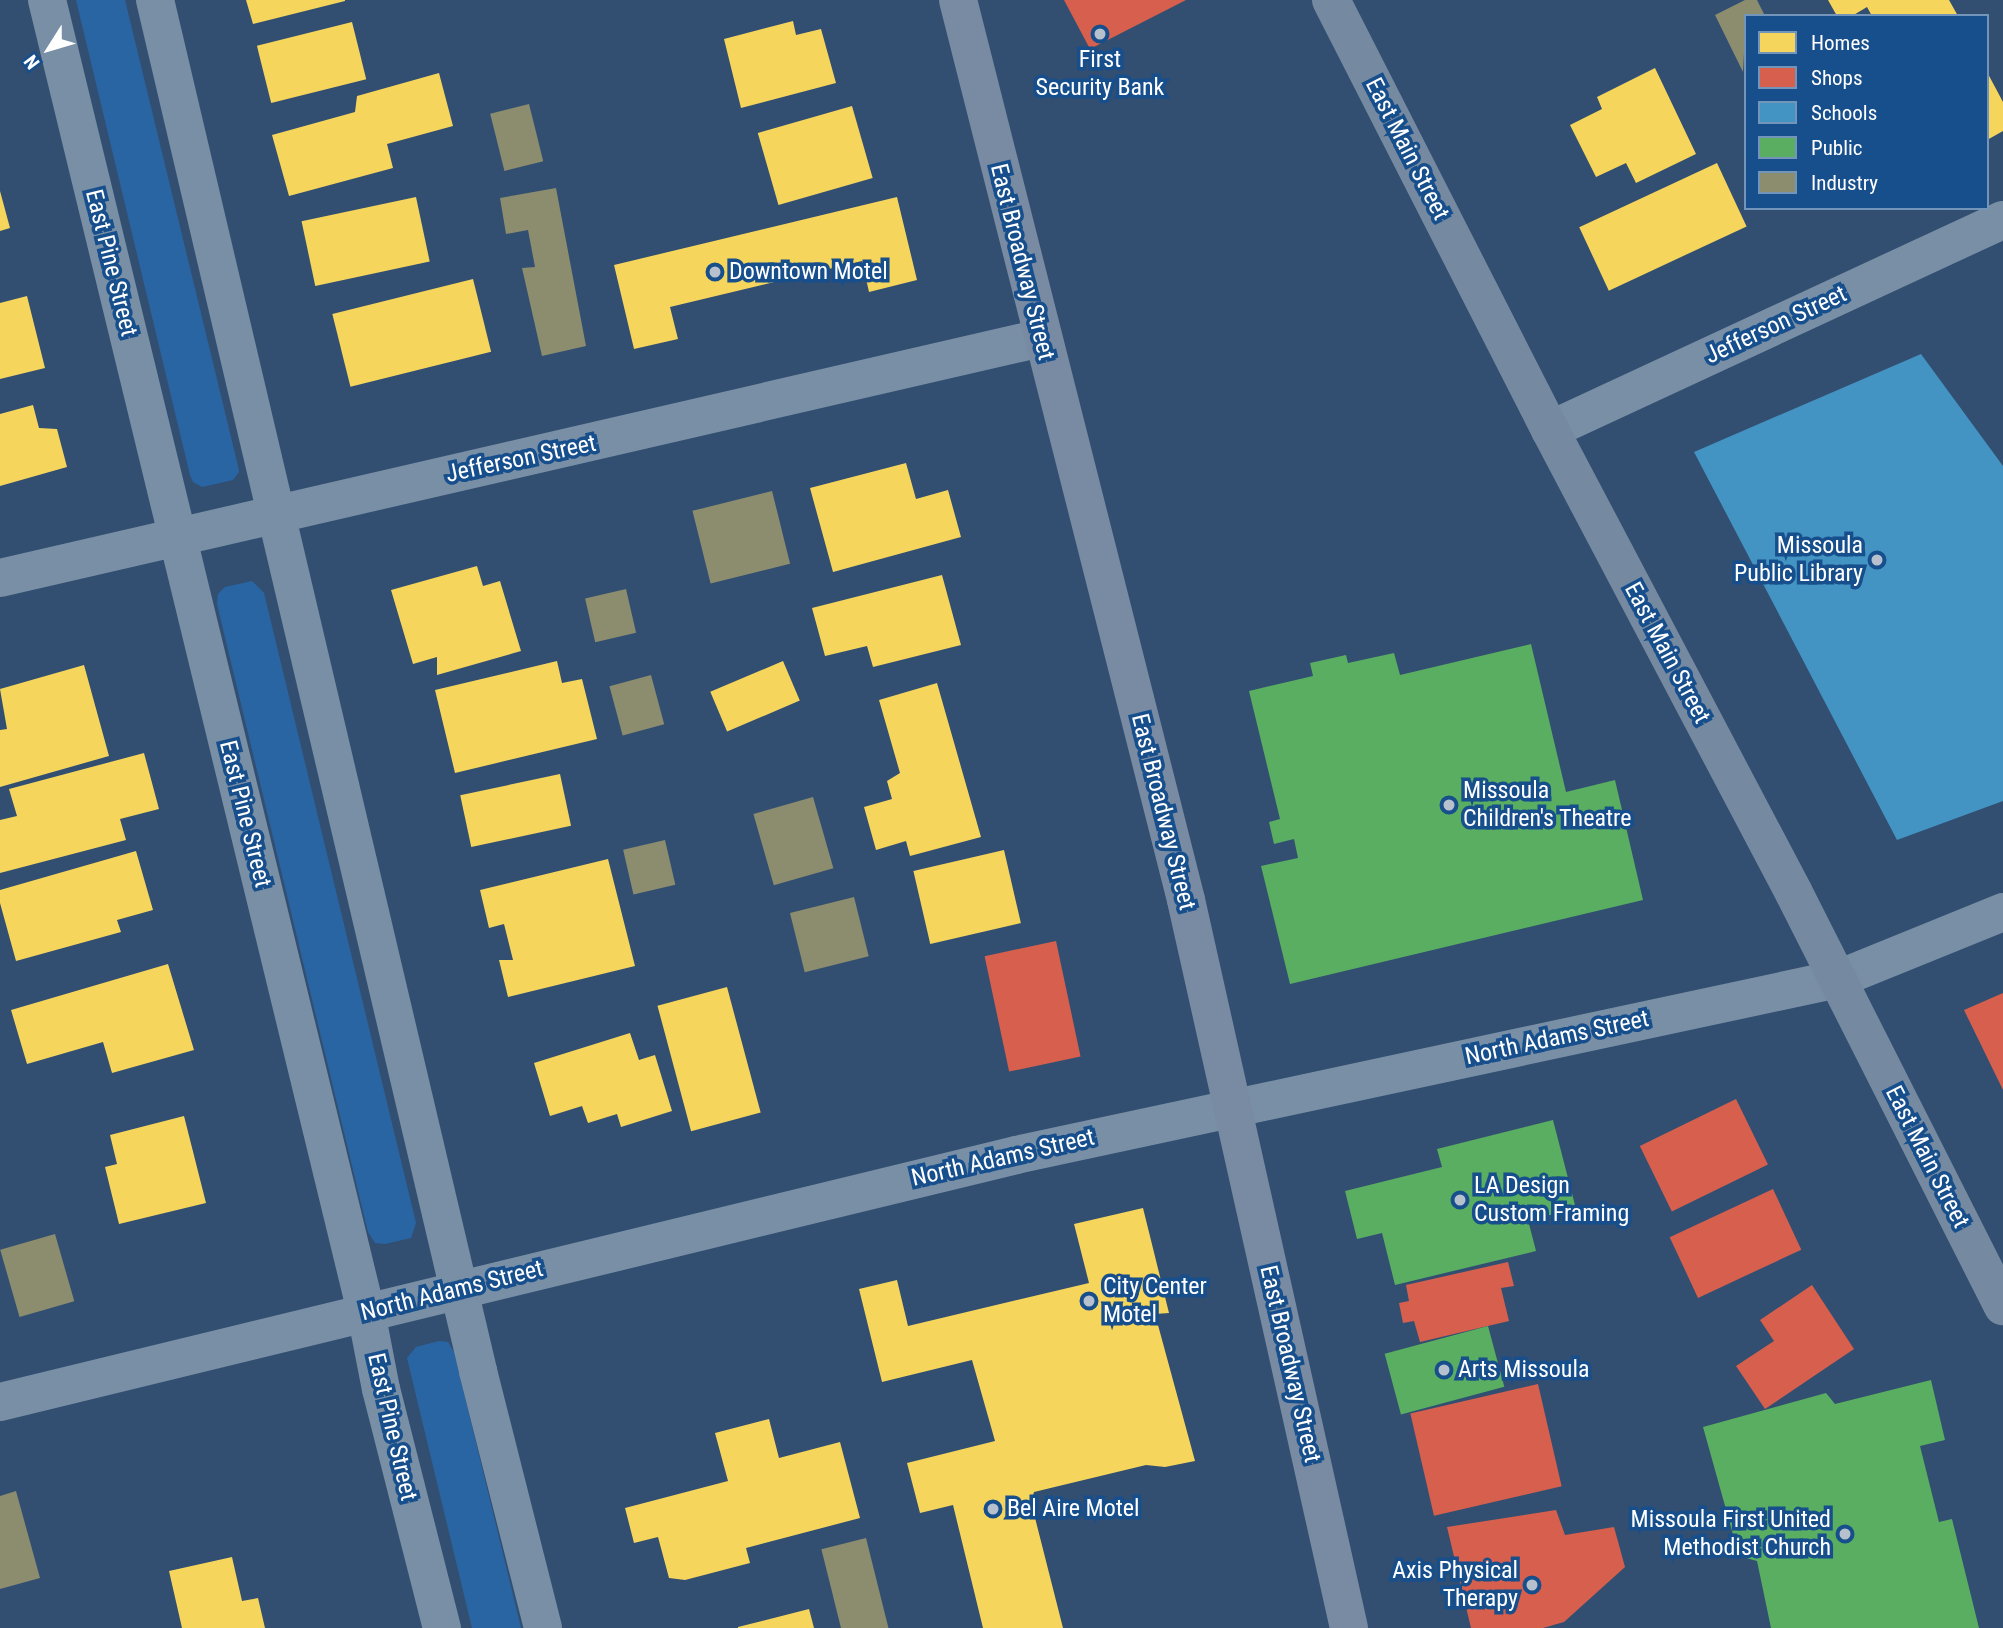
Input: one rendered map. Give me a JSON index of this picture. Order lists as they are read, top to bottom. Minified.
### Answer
{"streets":{"main road":["East Broadway Street"],"street":["East Main Street","East Pine Street","Jefferson Street","North Adams Street"]},"crossings":[["East Main Street","Jefferson Street"],["East Main Street","North Adams Street"],["East Broadway Street","Jefferson Street"],["East Broadway Street","North Adams Street"],["East Pine Street","Jefferson Street"],["East Pine Street","North Adams Street"]],"places":["First Security Bank","Downtown Motel","Missoula Public Library","Missoula Children's Theatre","LA Design Custom Framing","City Center Motel","Arts Missoula","Bel Aire Motel","Missoula First United Methodist Church","Axis Physical Therapy"],"legend":["Homes","Shops","Schools","Public","Industry"],"north":"bottom left"}
